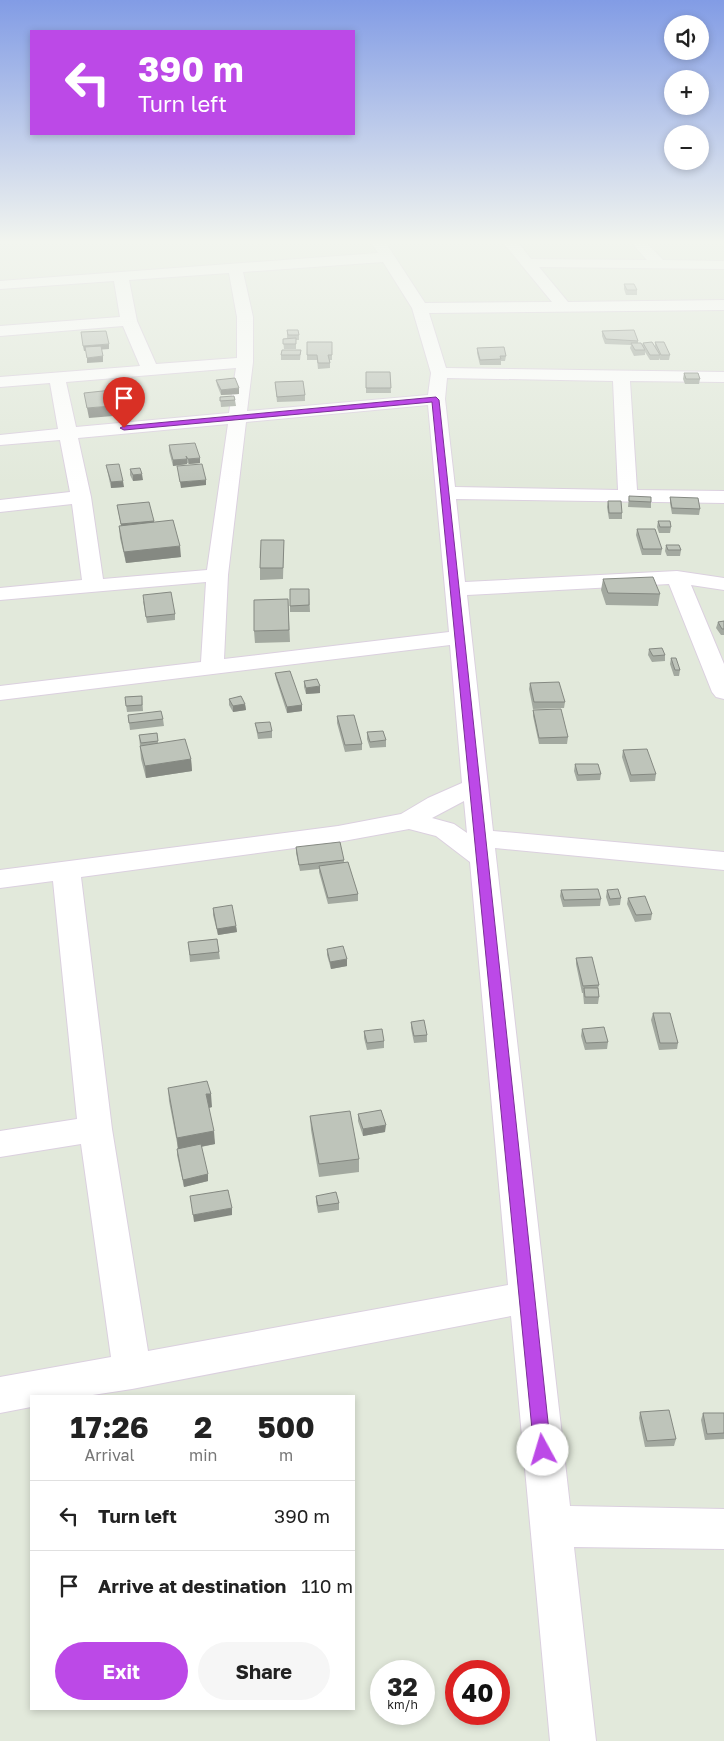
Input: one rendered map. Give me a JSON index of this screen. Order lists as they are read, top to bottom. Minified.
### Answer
{"page":{"map_buttons":["+","−"],"turn":["390 m","Turn left"],"eta":["17:26","Arrival","2","min","500","m"],"list":[{"name":"Turn left","value":"390 m"},{"name":"Arrive at destination","value":"110 m"}],"buttons":["Exit","Share"],"speed":"32 km/h","limit":"40"}}
